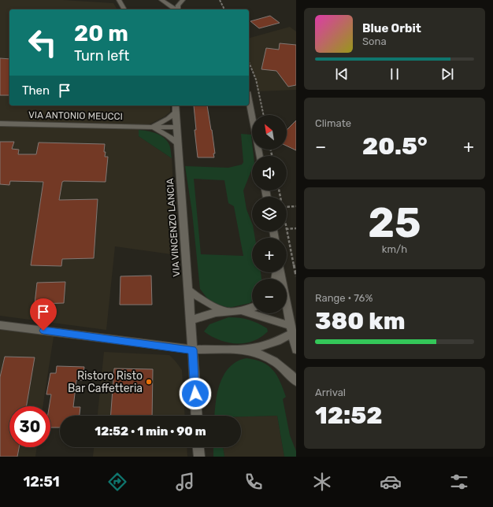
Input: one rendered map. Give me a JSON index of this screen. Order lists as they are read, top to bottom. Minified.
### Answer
{"streets":{"street":["VIA ANTONIO MEUCCI","VIA VINCENZO LANCIA"]},"crossings":[["VIA ANTONIO MEUCCI","VIA VINCENZO LANCIA"]],"places":["Ristoro Risto Bar Caffetteria"],"north":"top left","page":{"turn":["20 m","Turn left"],"song":["Blue Orbit","Sona"],"then":"Then","tile":["Climate",["25","km/h"],["Range · 76%","380 km"],["Arrival","12:52"]],"map_buttons":["+","−"],"heat":["−","20.5°","+"],"limit":"30","trip":"12:52 · 1 min · 90 m","tabs":"12:51"}}
